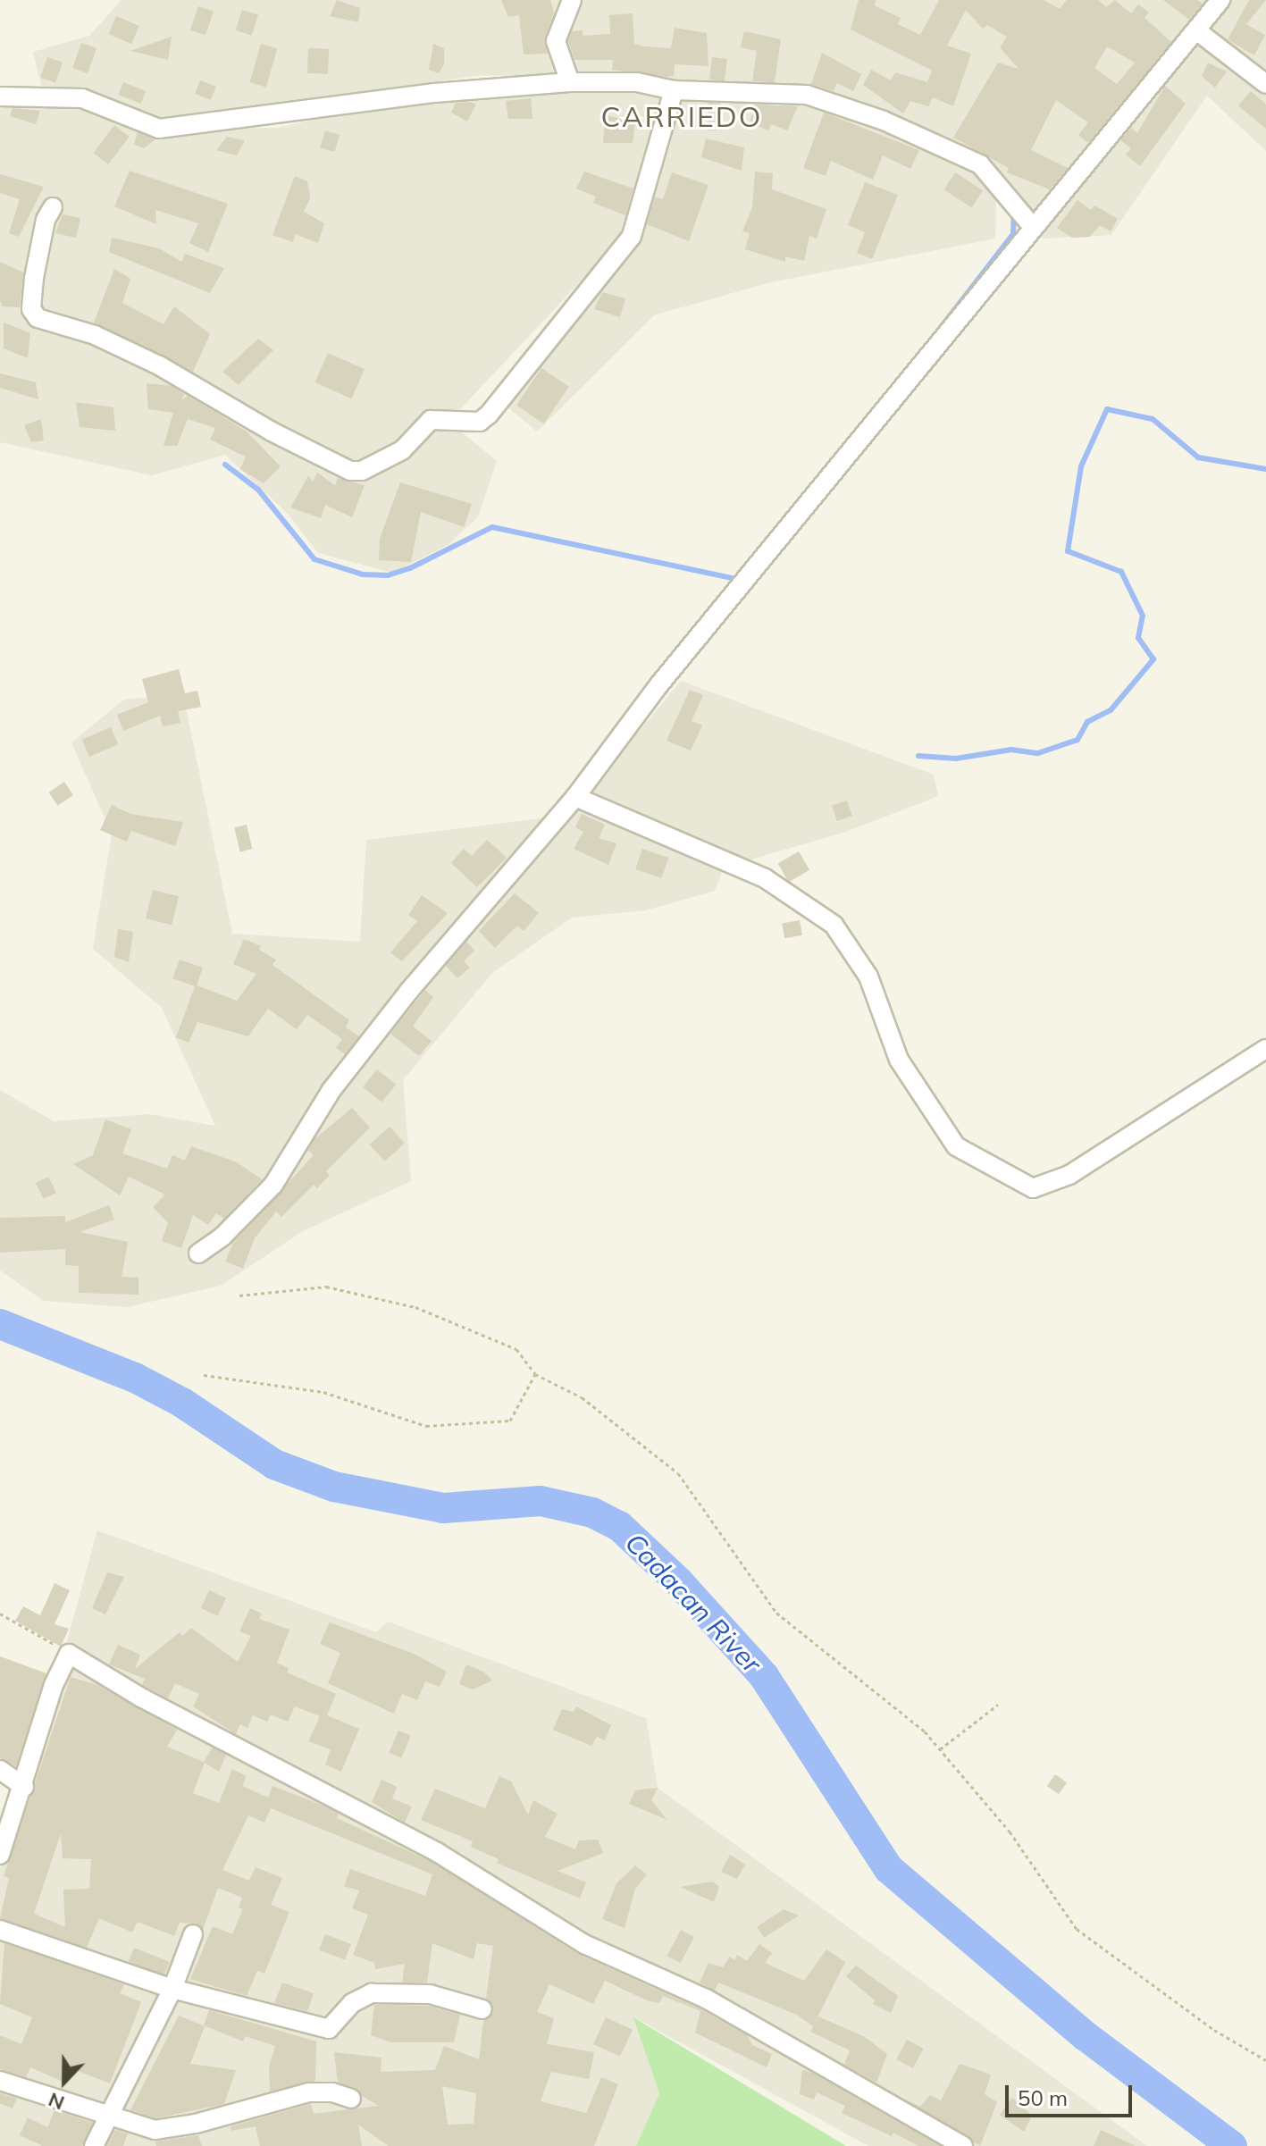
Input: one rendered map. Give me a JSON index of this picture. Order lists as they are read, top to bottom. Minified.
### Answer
{"districts":["CARRIEDO"],"water":["Cadacan River"],"scale_bar":"50 m","north":"bottom"}
